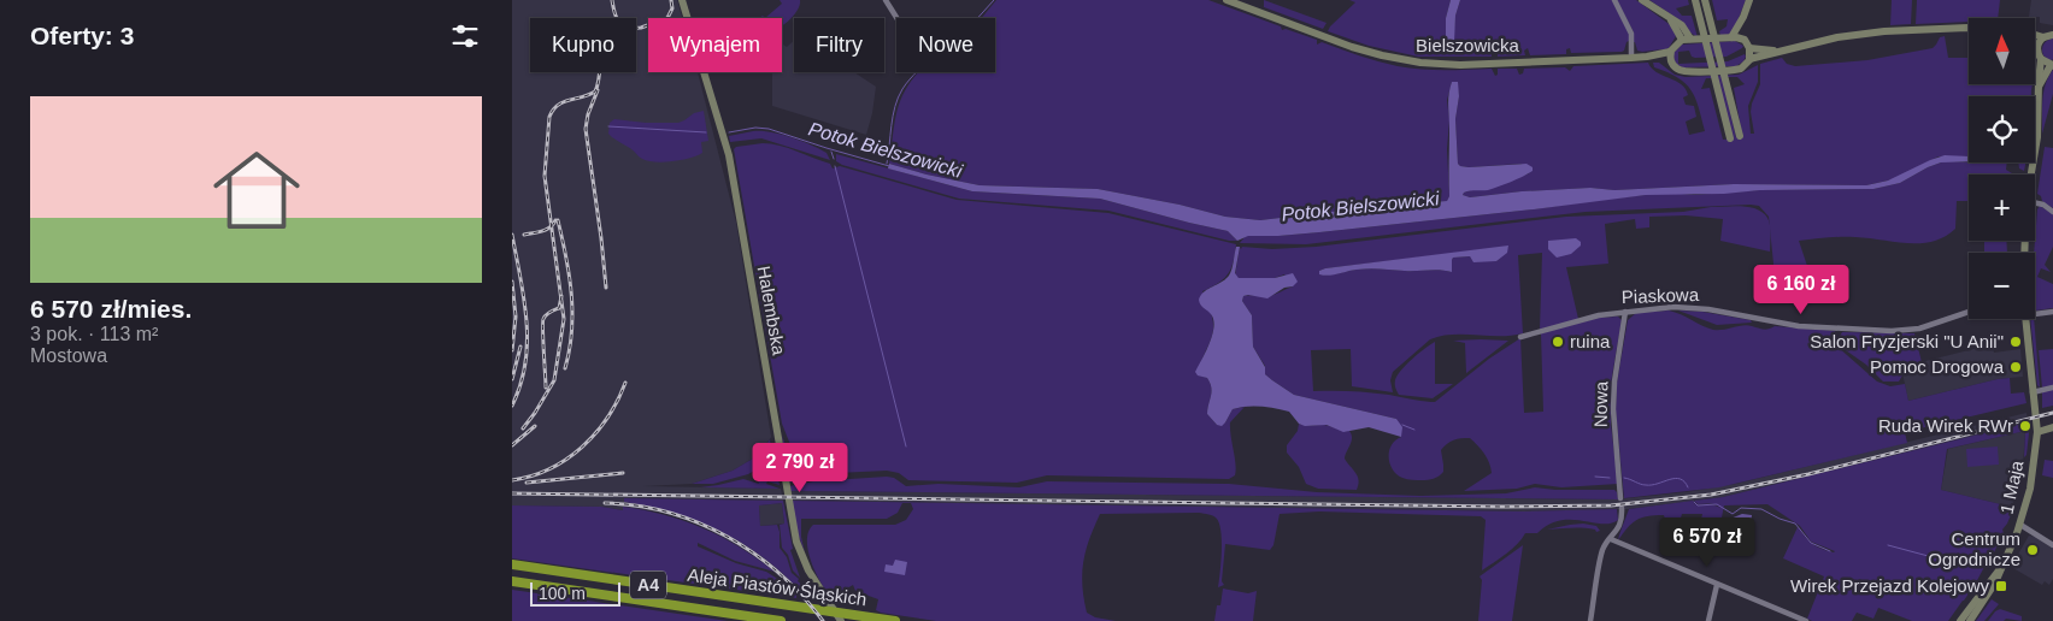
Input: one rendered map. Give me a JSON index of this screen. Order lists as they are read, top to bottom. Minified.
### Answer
{"streets":{"highway":["A4","Aleja Piastów Śląskich"],"main road":["Bielszowicka","Halembska","1 Maja"],"street":["Piaskowa","Nowa"]},"crossings":[["Piaskowa","Nowa"]],"water":["Potok Bielszowicki"],"places":{"other":["ruina","Salon Fryzjerski \"U Anii\"","Pomoc Drogowa","Ruda Wirek RWr","Centrum Ogrodnicze"],"transit":["Wirek Przejazd Kolejowy"]},"scale_bar":"100 m","north":"top","page":{"heading":"Oferty: 3","map_buttons":["+","−"],"chip":["Kupno","Wynajem","Filtry","Nowe"],"list":[{"name":"6 570 zł/mies.","note":"3 pok. · 113 m² · Mostowa"}],"price":["6 160 zł","2 790 zł","6 570 zł"],"scale":"100 m"}}
